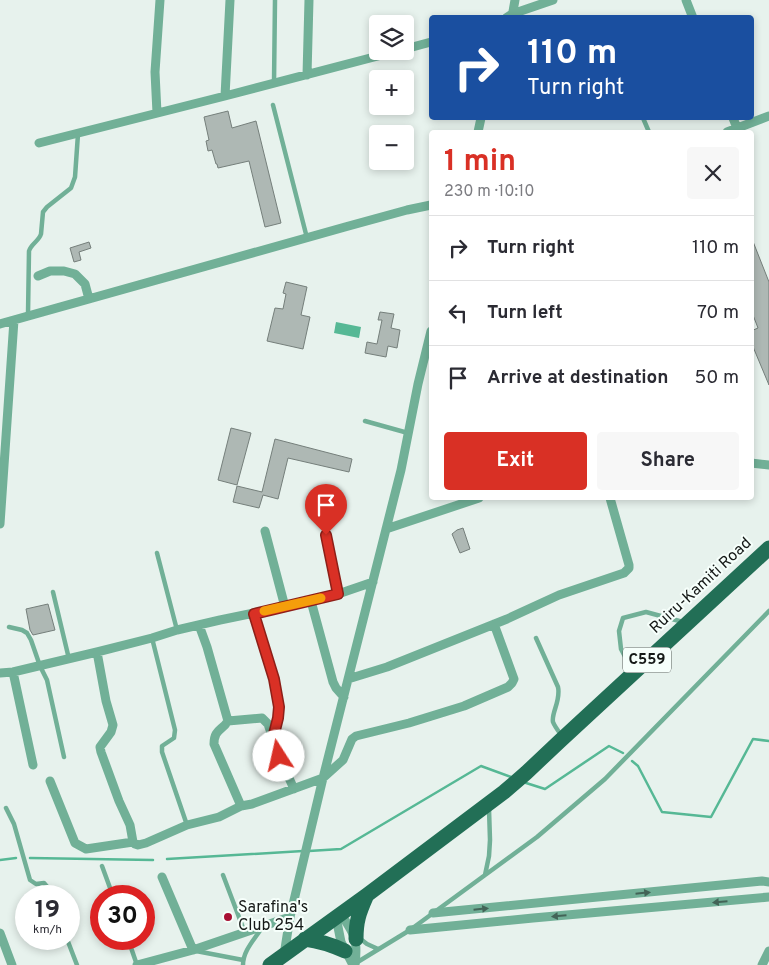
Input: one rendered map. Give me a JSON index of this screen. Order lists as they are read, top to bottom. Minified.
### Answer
{"streets":{"main road":["Ruiru-Kamiti Road","C559"]},"crossings":[["Ruiru-Kamiti Road","C559"]],"places":["Sarafina's Club 254"],"page":{"map_buttons":["+","−"],"turn":["110 m","Turn right"],"heading":["1 min","230 m · 10:10"],"list":[{"name":"Turn right","value":"110 m"},{"name":"Turn left","value":"70 m"},{"name":"Arrive at destination","value":"50 m"}],"buttons":["Exit","Share"],"speed":"19 km/h","limit":"30"}}
